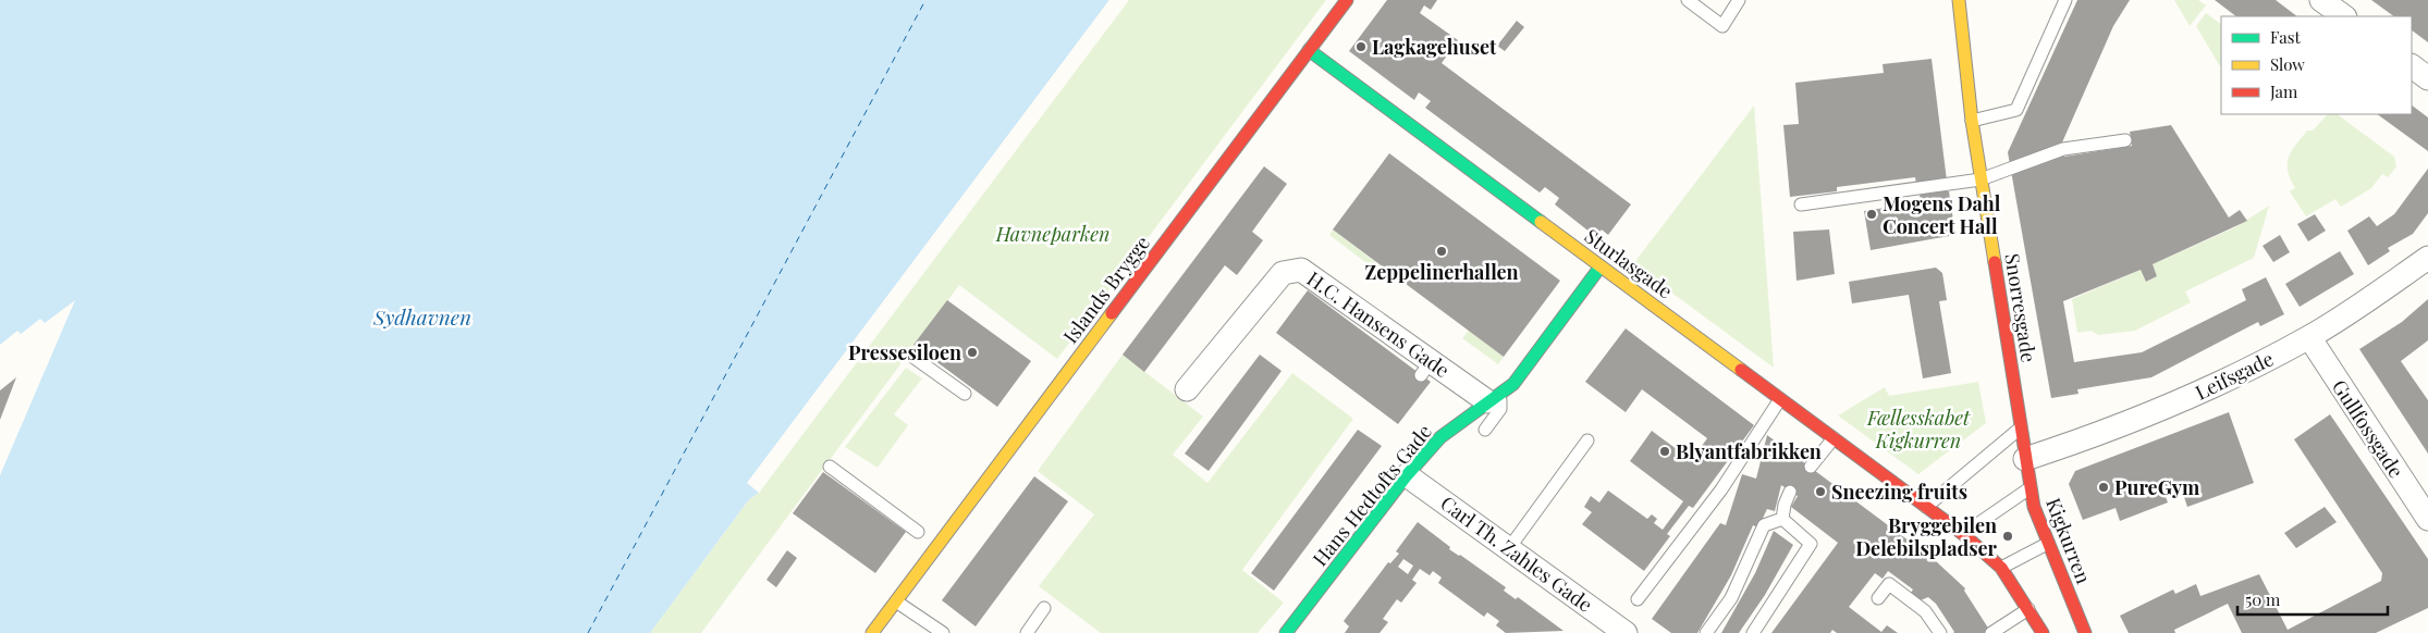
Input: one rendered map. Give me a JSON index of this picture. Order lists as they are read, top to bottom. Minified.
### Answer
{"streets":{"street":["Sturlasgade","Islands Brygge","Snorresgade","H.C. Hansens Gade","Leifsgade","Gullfossgade","Hans Hedtofts Gade","Kigkurren","Carl Th. Zahles Gade"]},"crossings":[["Sturlasgade","Islands Brygge"],["Sturlasgade","Hans Hedtofts Gade"],["Snorresgade","Leifsgade"],["Snorresgade","Kigkurren"],["H.C. Hansens Gade","Hans Hedtofts Gade"],["Leifsgade","Gullfossgade"],["Leifsgade","Kigkurren"],["Hans Hedtofts Gade","Carl Th. Zahles Gade"]],"water":["Sydhavnen"],"parks":["Havneparken","Fællesskabet Kigkurren"],"places":["Lagkagehuset","Mogens Dahl Concert Hall","Zeppelinerhallen","Pressesiloen","Blyantfabrikken","PureGym","Sneezing fruits","Bryggebilen Delebilspladser"],"legend":["Fast","Slow","Jam"],"scale_bar":"50 m"}
